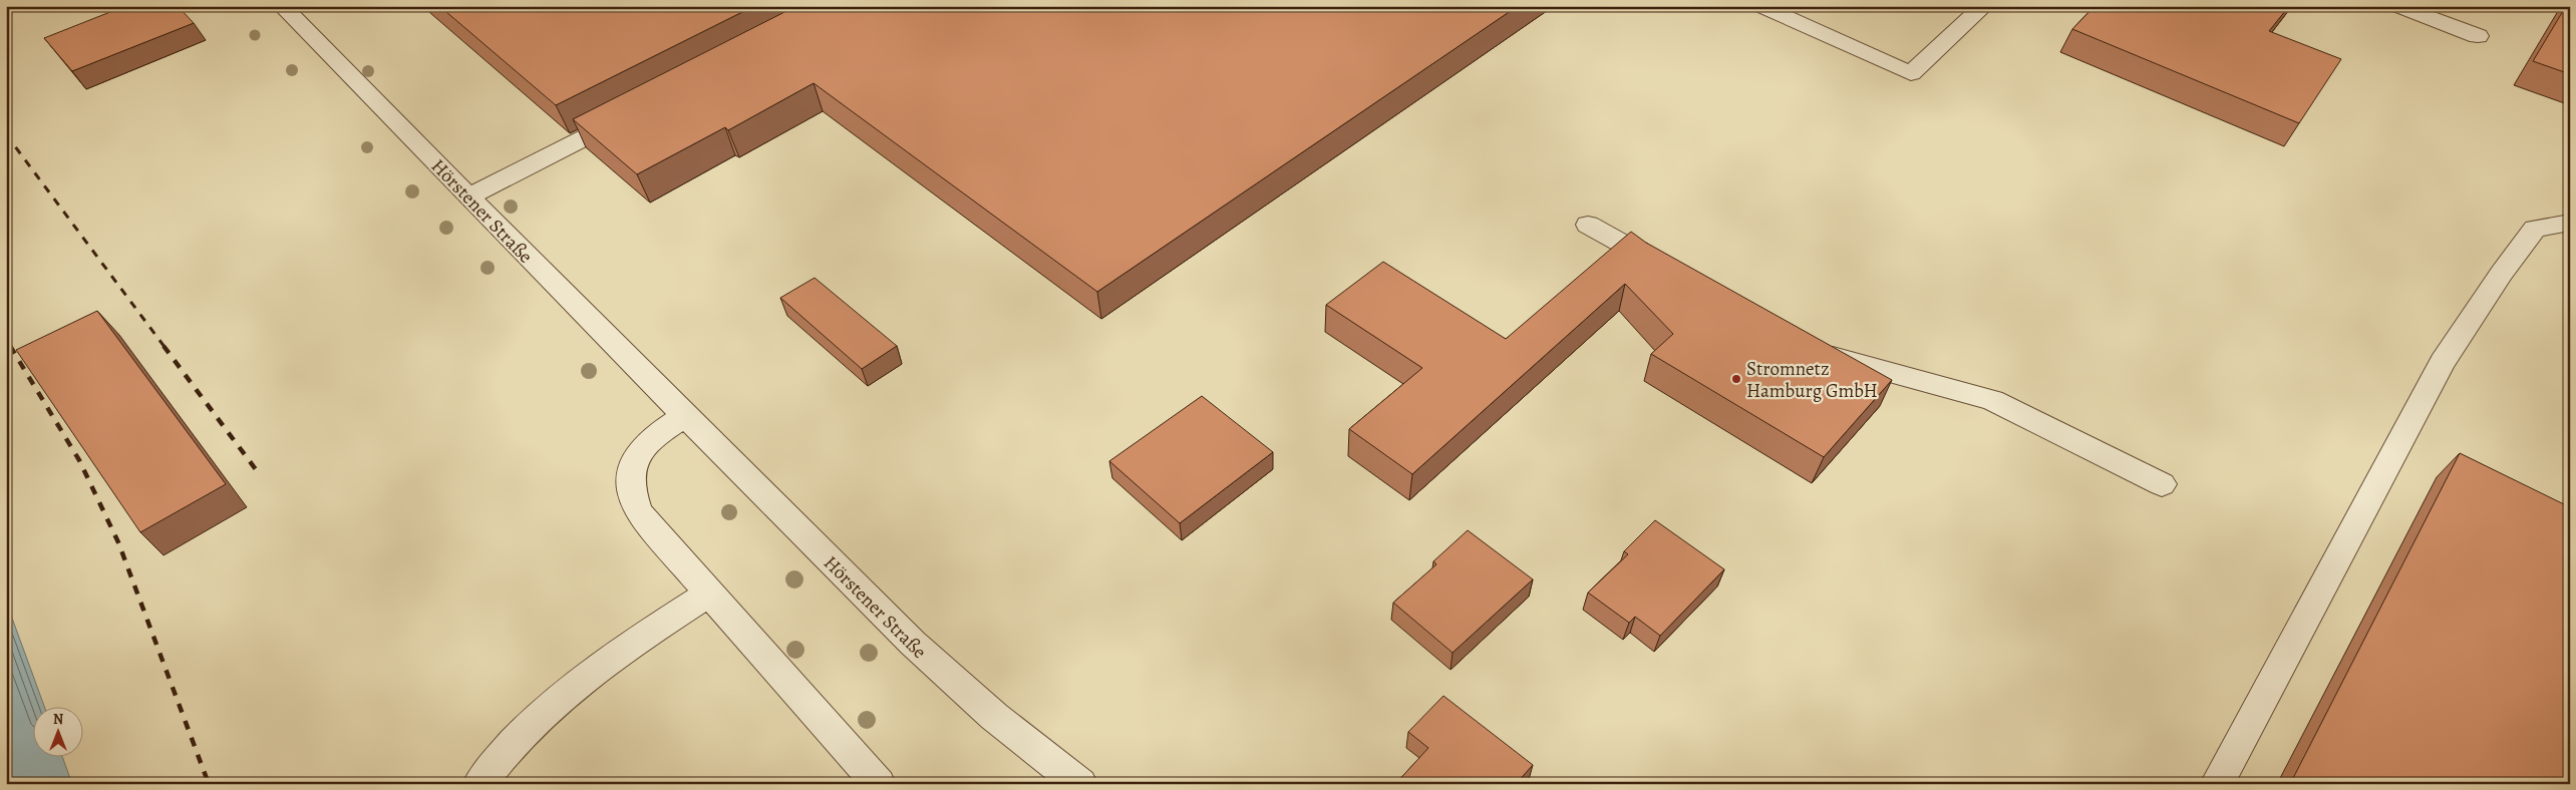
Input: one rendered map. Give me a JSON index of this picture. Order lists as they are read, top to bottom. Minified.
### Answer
{"streets":{"street":["Hörstener Straße"]},"places":["Stromnetz Hamburg GmbH"],"north":"top"}
